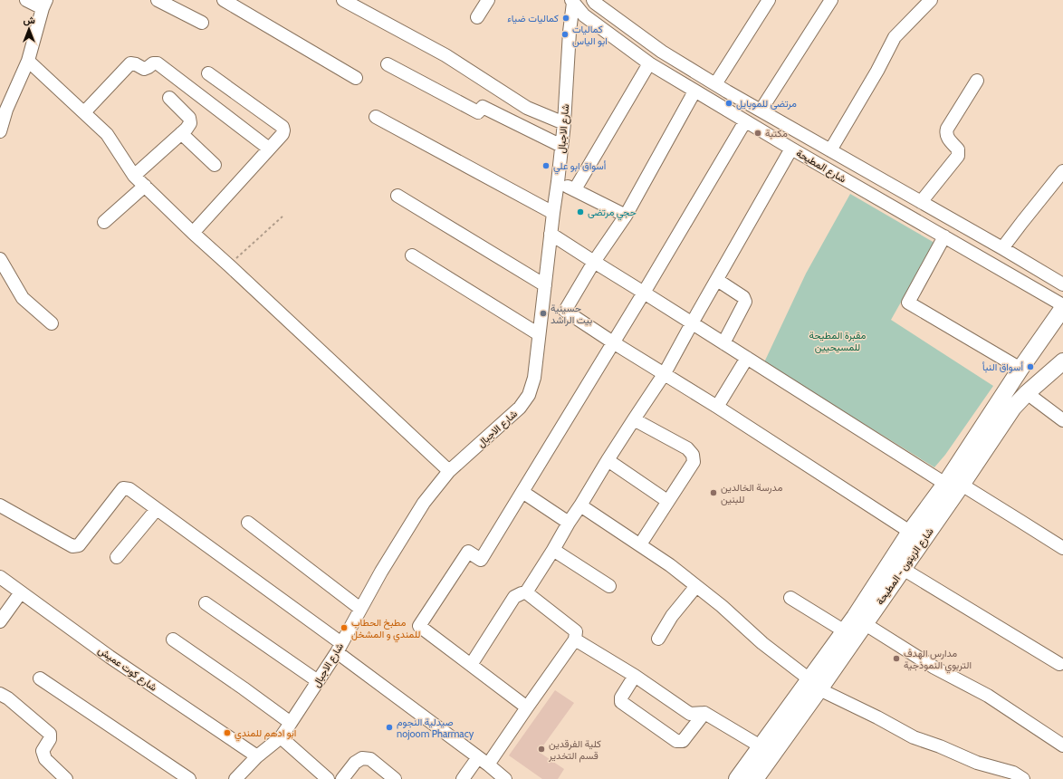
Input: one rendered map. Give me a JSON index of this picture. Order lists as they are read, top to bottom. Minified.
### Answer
{"streets":{"main road":["شارع الزيتون - المطيحة"],"street":["شارع الاجبال","شارع المطيحة","شارع كوت عميش"]},"crossings":[["شارع الاجبال","شارع المطيحة"],["شارع الاجبال","شارع كوت عميش"]],"parks":["مقبرة المطيحة للمسيحيين"],"places":["كماليات ضياء","كماليات ابو الياس","مرتضى للموبايل","مكتبة","أسواق ابو علي","حجي مرتضى","حسينية بيت الراشد","أسواق النبأ","مدرسة الخالدين للبنين","مطبخ الحطاب للمندي و المشخل","مدارس الهدف التربوي النموذجية","صيدلية النجوم nojoom Pharmacy","ابو ادهم للمندي","كلية الفرقدين قسم التخدير"],"north":"top"}
